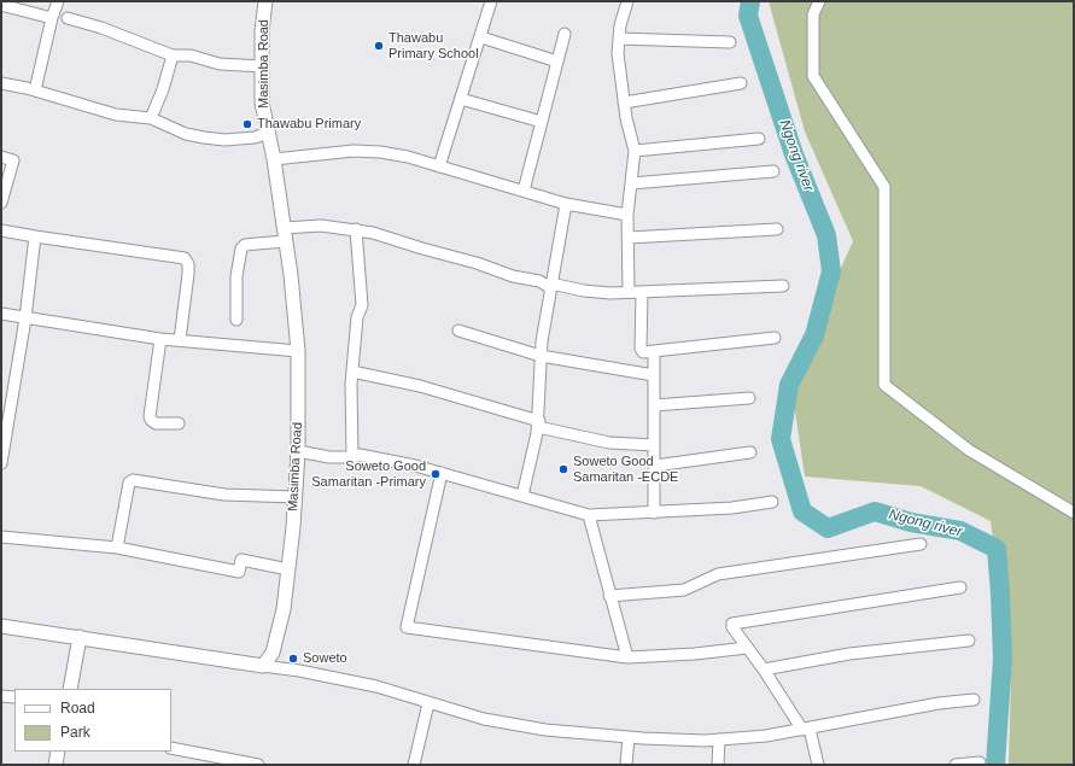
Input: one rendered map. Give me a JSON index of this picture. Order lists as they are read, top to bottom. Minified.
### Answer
{"streets":{"street":["Masimba Road"]},"water":["Ngong river"],"places":["Thawabu Primary School","Thawabu Primary","Soweto Good Samaritan -ECDE","Soweto Good Samaritan -Primary","Soweto"],"legend":["Road","Park"]}
